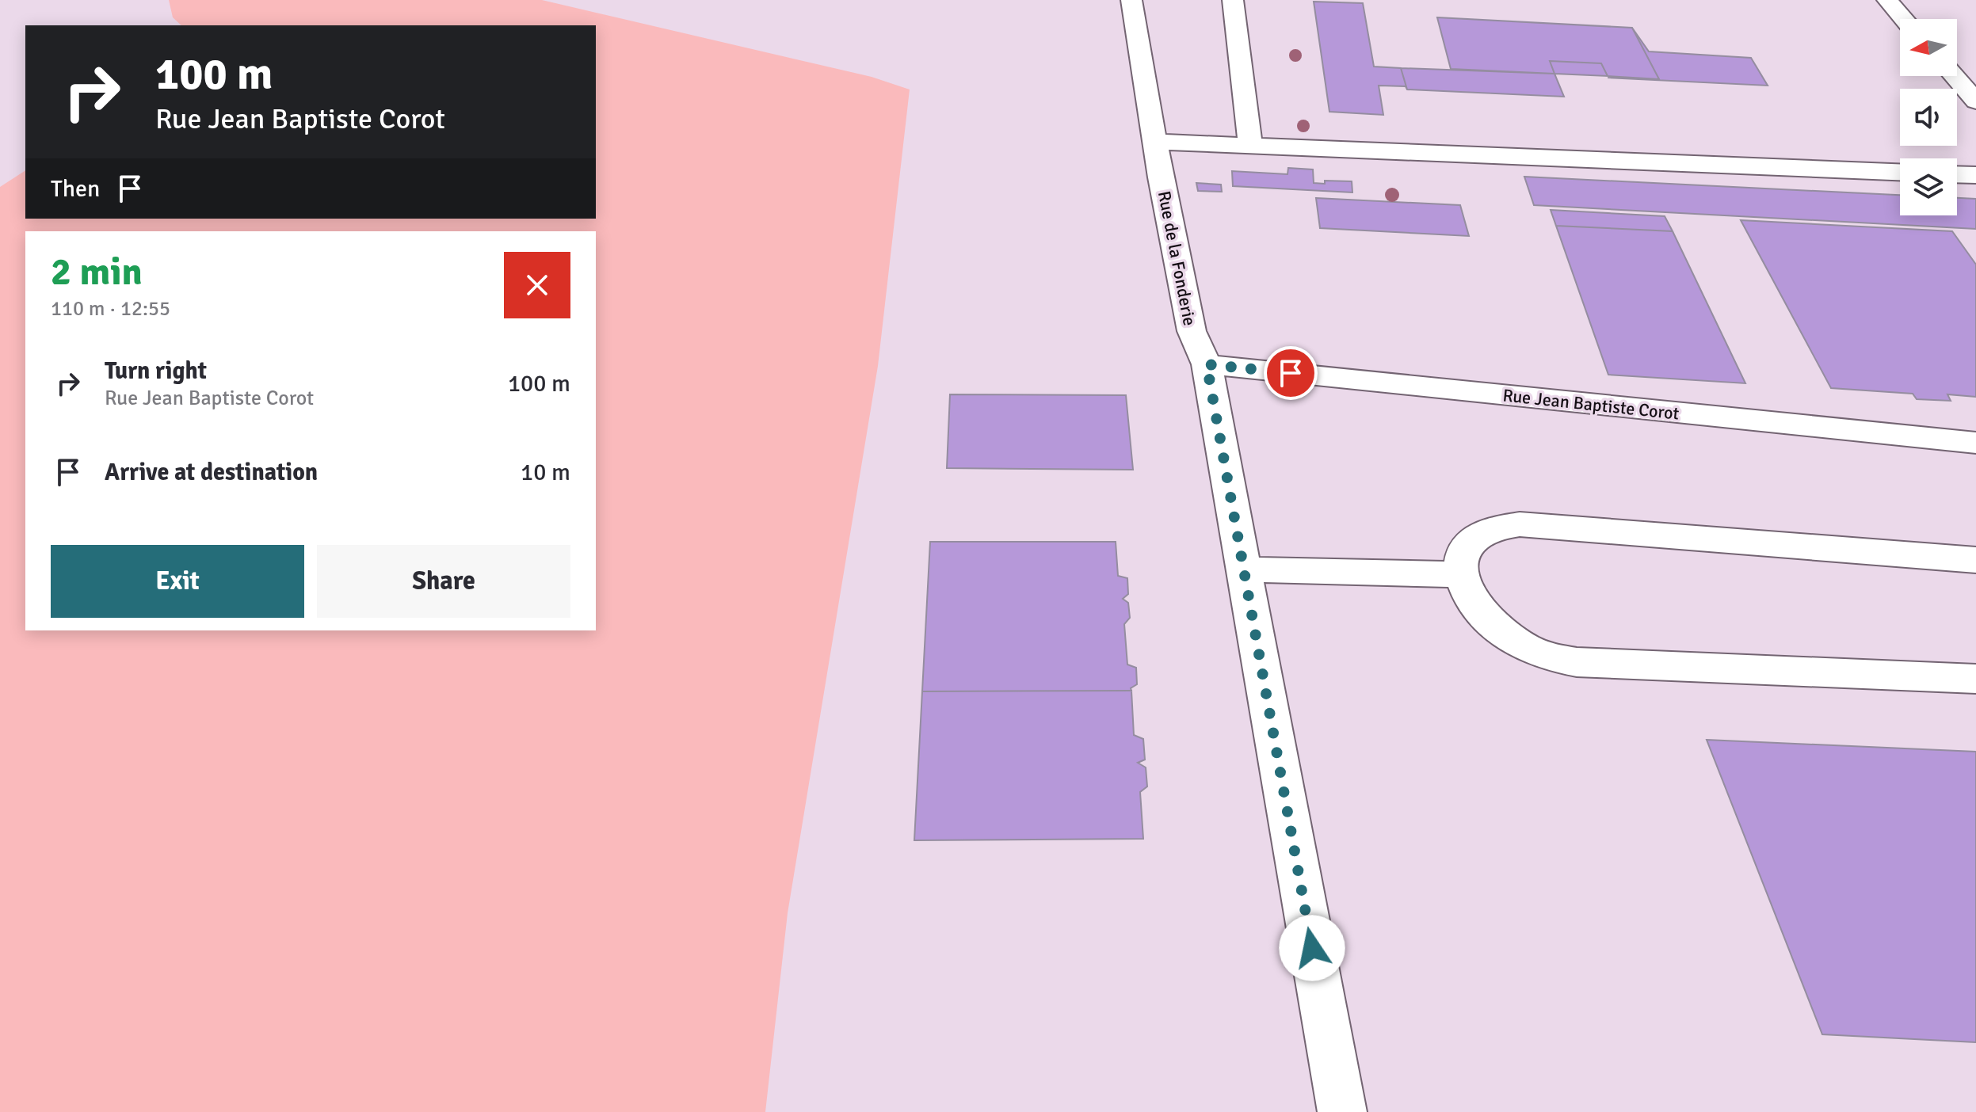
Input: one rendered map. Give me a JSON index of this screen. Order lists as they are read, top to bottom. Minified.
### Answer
{"streets":{"street":["Rue de la Fonderie","Rue Jean Baptiste Corot"]},"crossings":[["Rue de la Fonderie","Rue Jean Baptiste Corot"]],"north":"left","page":{"turn":["100 m","Rue Jean Baptiste Corot"],"then":"Then","heading":["2 min","110 m · 12:55"],"list":[{"name":"Turn right","note":"Rue Jean Baptiste Corot","value":"100 m"},{"name":"Arrive at destination","value":"10 m"}],"buttons":["Exit","Share"]}}
